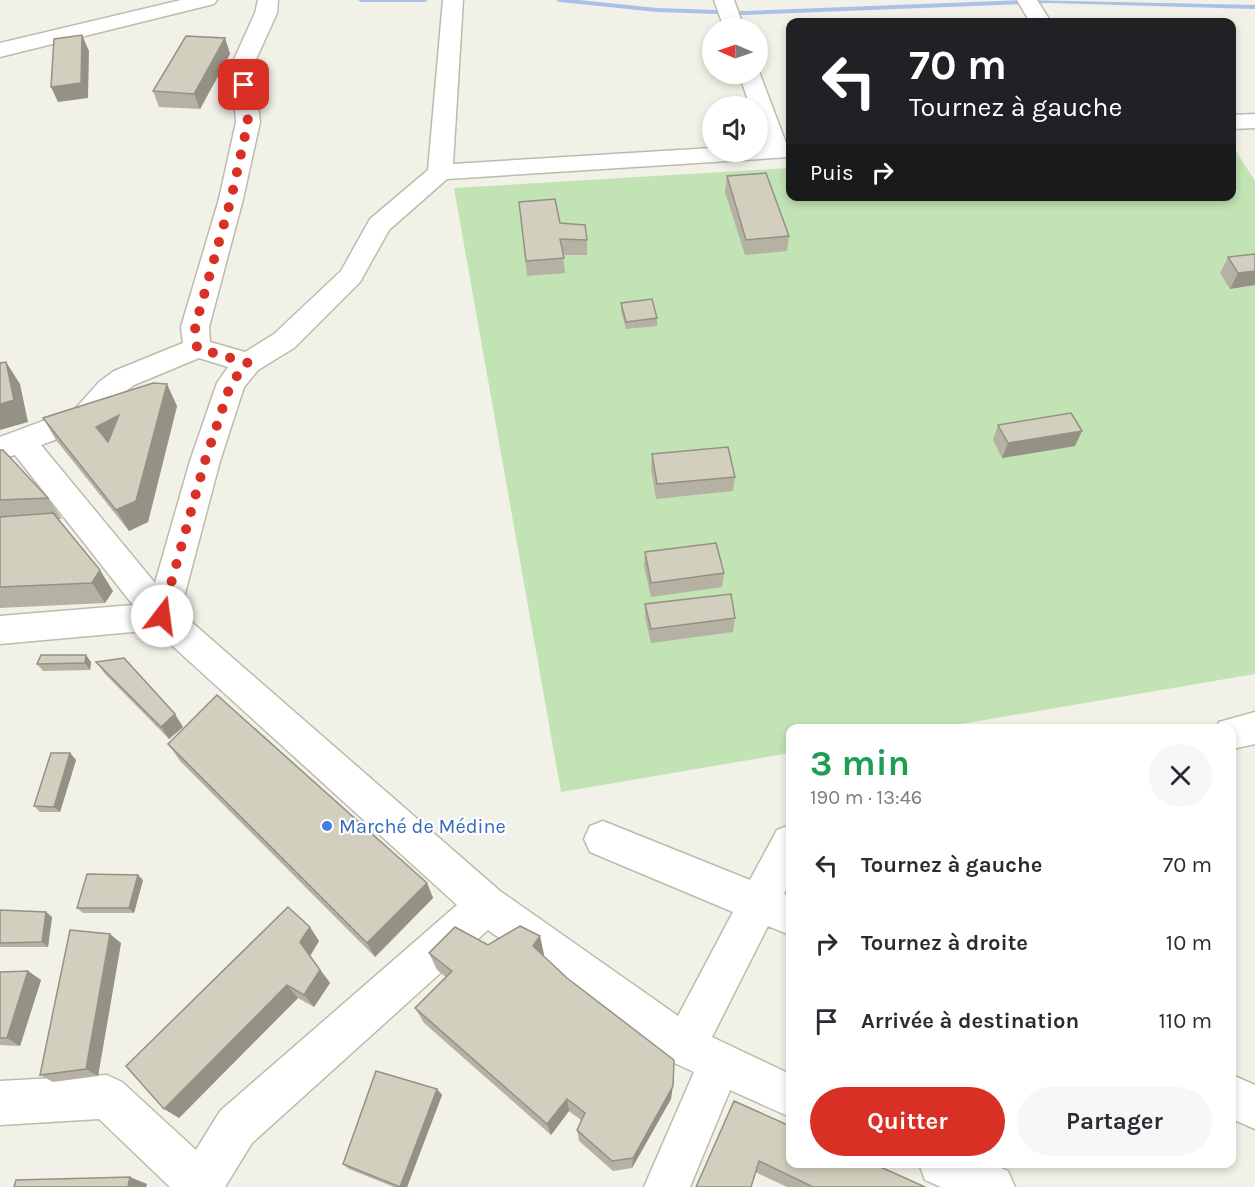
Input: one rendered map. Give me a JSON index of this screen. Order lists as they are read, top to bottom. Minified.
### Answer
{"places":["Marché de Médine"],"north":"left","page":{"turn":["70 m","Tournez à gauche"],"then":"Puis","heading":["3 min","190 m · 13:46"],"list":[{"name":"Tournez à gauche","value":"70 m"},{"name":"Tournez à droite","value":"10 m"},{"name":"Arrivée à destination","value":"110 m"}],"buttons":["Quitter","Partager"]}}
